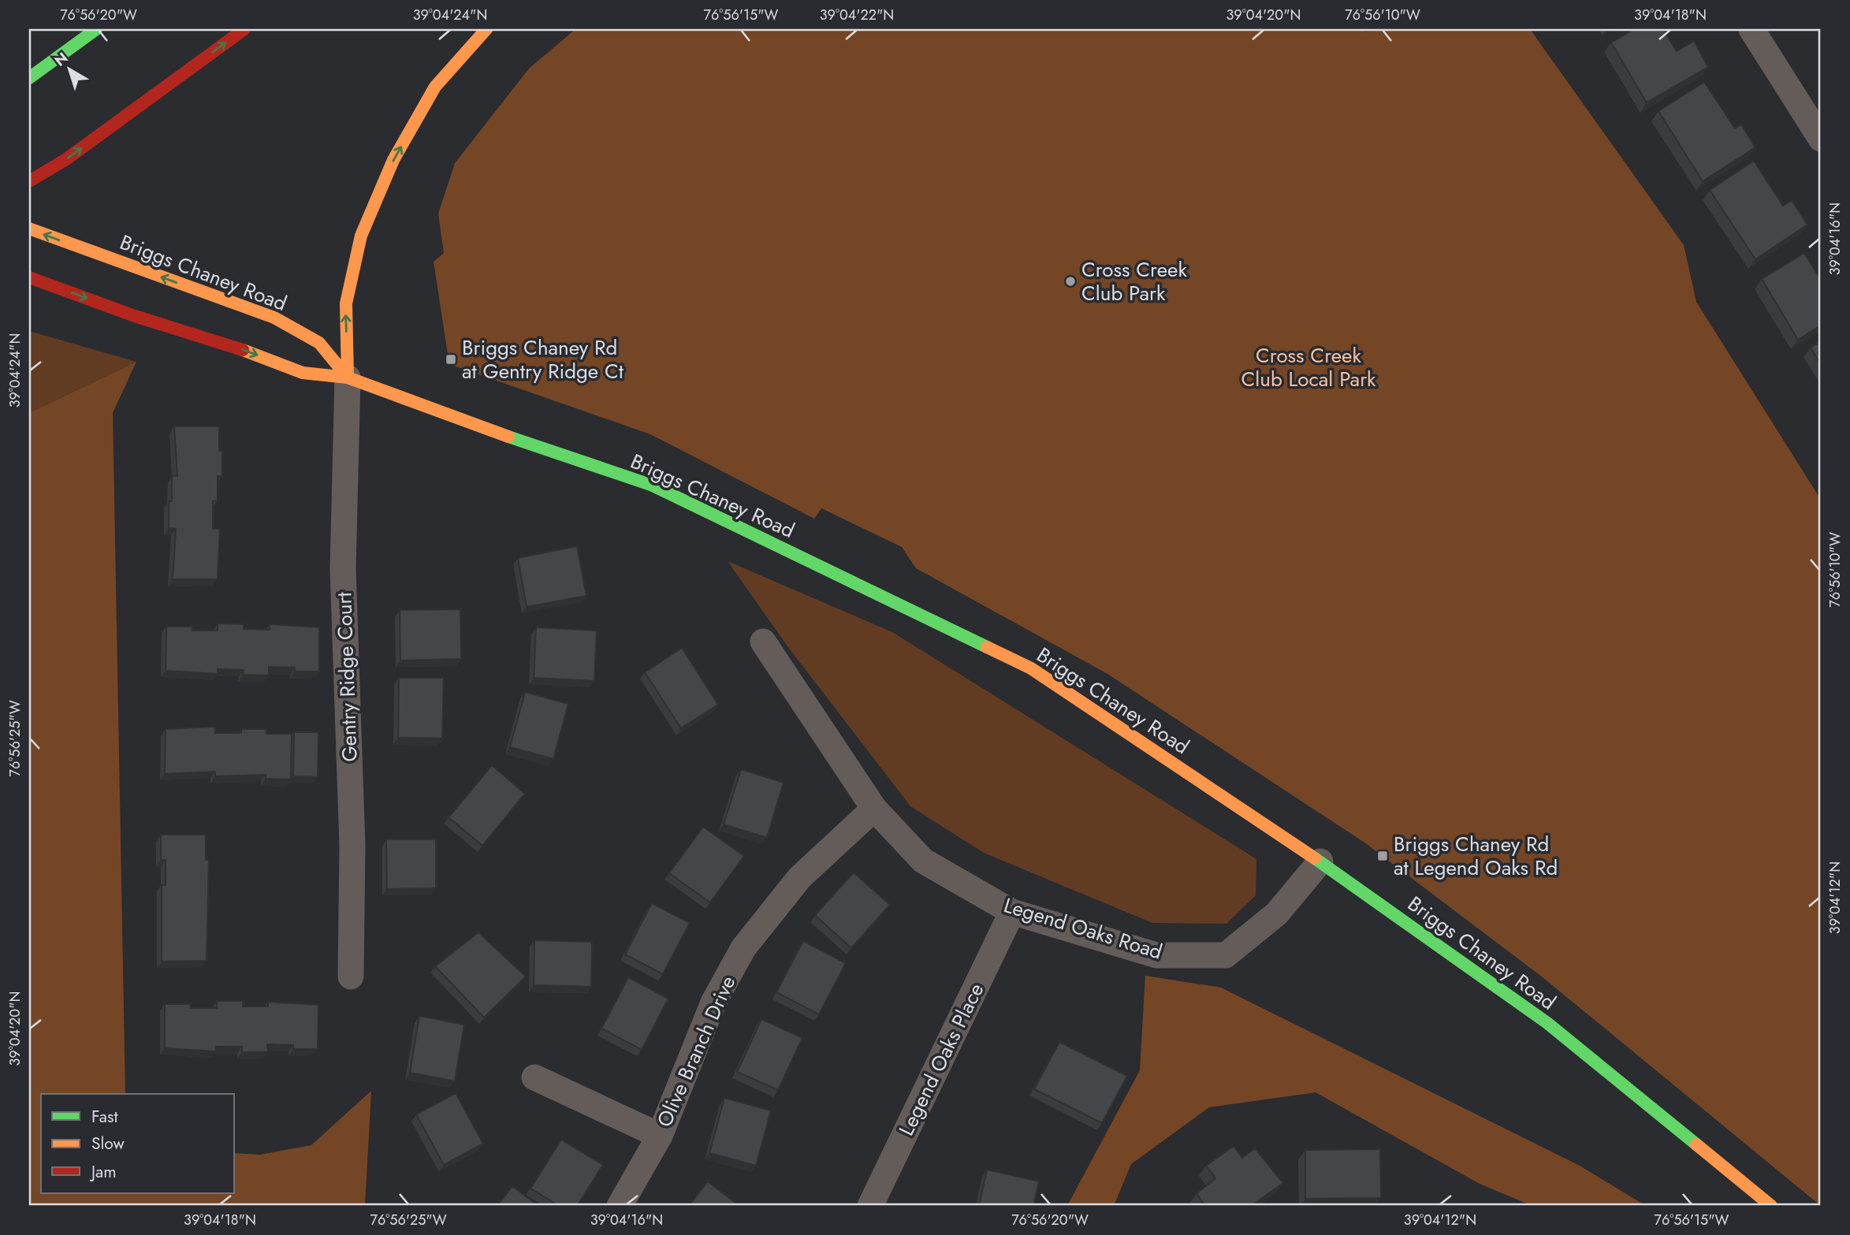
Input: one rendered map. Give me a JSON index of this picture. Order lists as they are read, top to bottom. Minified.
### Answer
{"streets":{"main road":["Briggs Chaney Road"],"street":["Gentry Ridge Court","Legend Oaks Road","Olive Branch Drive","Legend Oaks Place"]},"crossings":[["Briggs Chaney Road","Gentry Ridge Court"],["Briggs Chaney Road","Legend Oaks Road"],["Legend Oaks Road","Olive Branch Drive"],["Legend Oaks Road","Legend Oaks Place"]],"parks":["Cross Creek Club Local Park"],"places":{"other":["Cross Creek Club Park"],"transit":["Briggs Chaney Rd at Gentry Ridge Ct","Briggs Chaney Rd at Legend Oaks Rd"]},"legend":["Fast","Slow","Jam"],"north":"top left","coordinates":["76°56'20\"W","39°04'24\"N","76°56'15\"W","39°04'22\"N","39°04'20\"N","76°56'10\"W","39°04'18\"N","39°04'16\"N","76°56'25\"W","39°04'12\"N"]}
